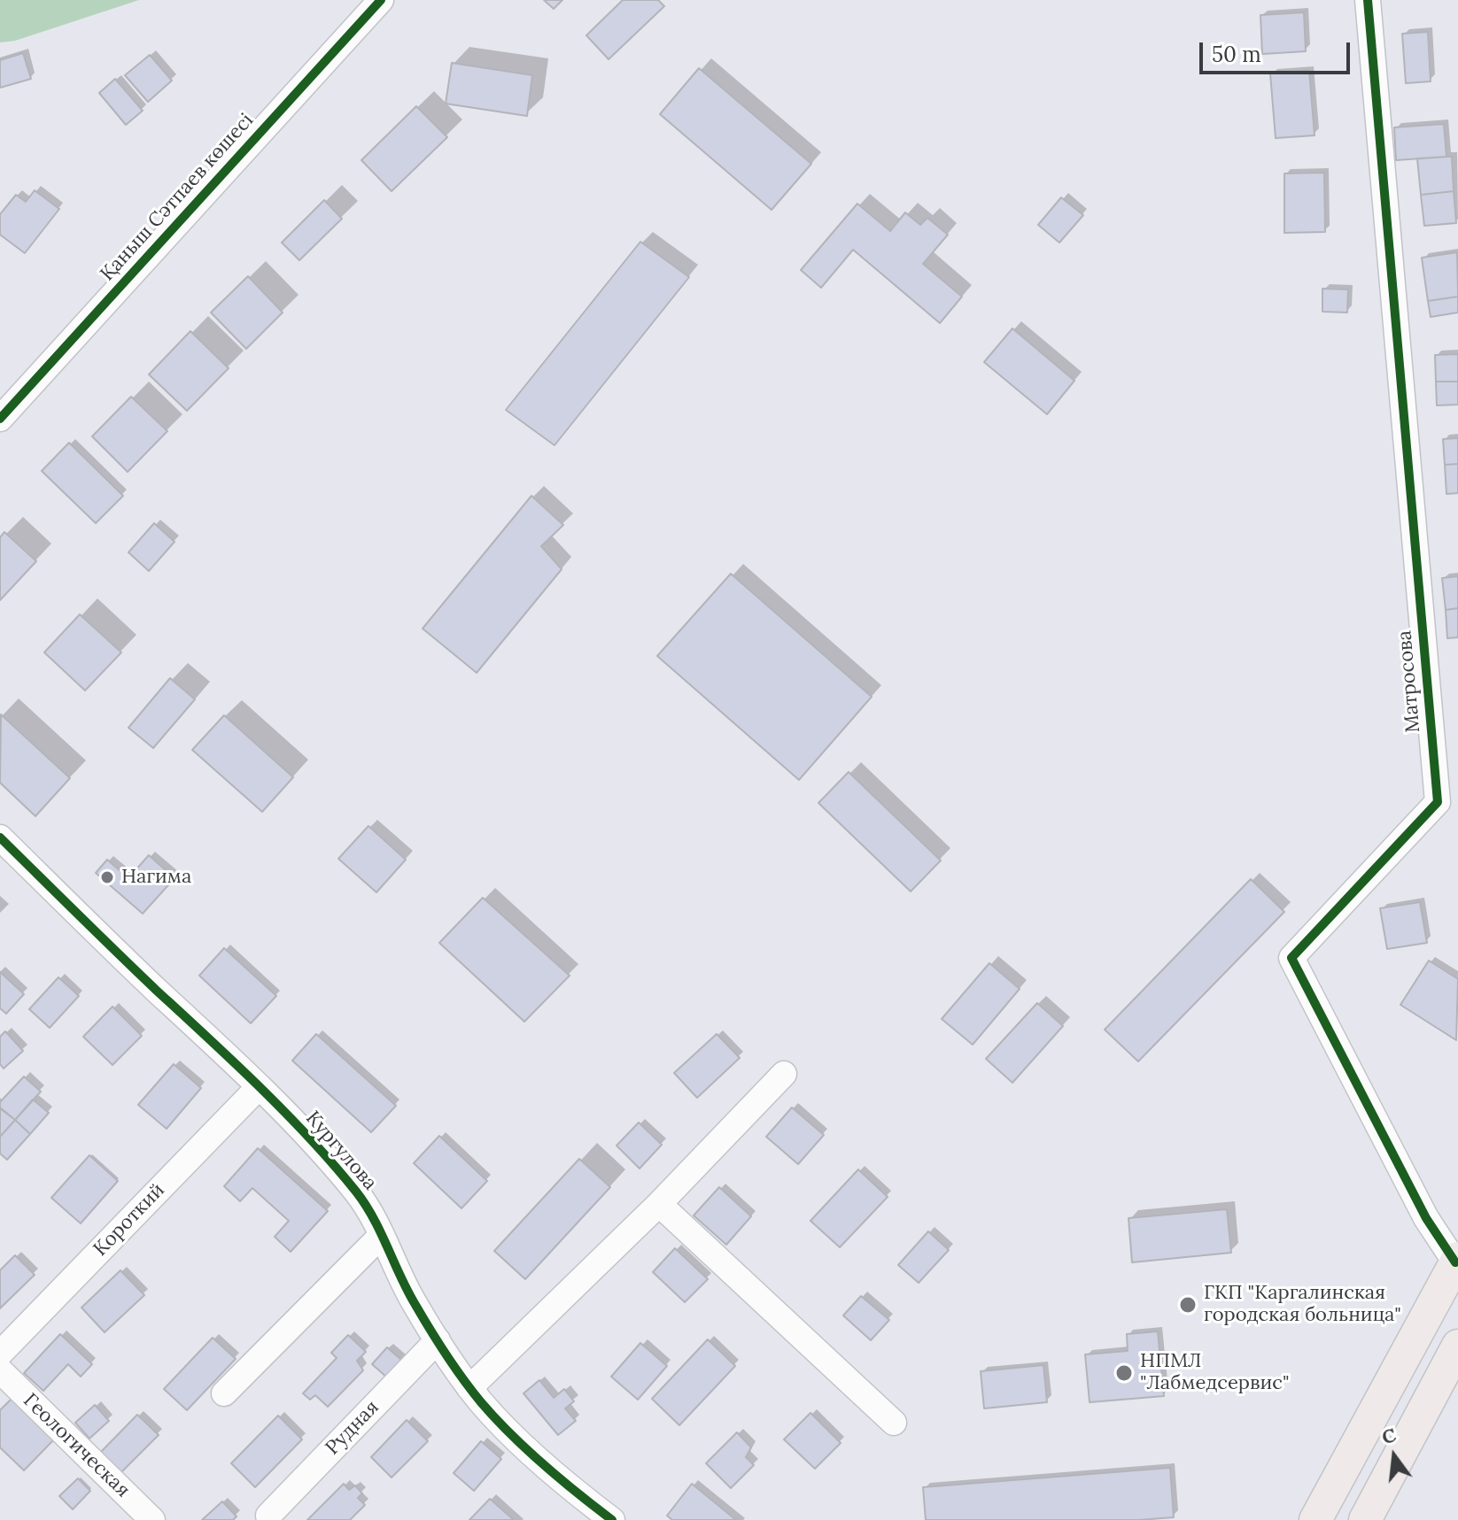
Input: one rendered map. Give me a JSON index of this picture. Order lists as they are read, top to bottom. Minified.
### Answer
{"streets":{"street":["Қаныш Сәтпаев көшесі","Матросова","Кургулова","Короткий","Рудная","Геологическая"]},"crossings":[["Кургулова","Короткий"],["Кургулова","Рудная"]],"places":["Нагима","ГКП \"Каргалинская городская больница\"","НПМЛ \"Лабмедсервис\""],"scale_bar":"50 m","north":"top"}
